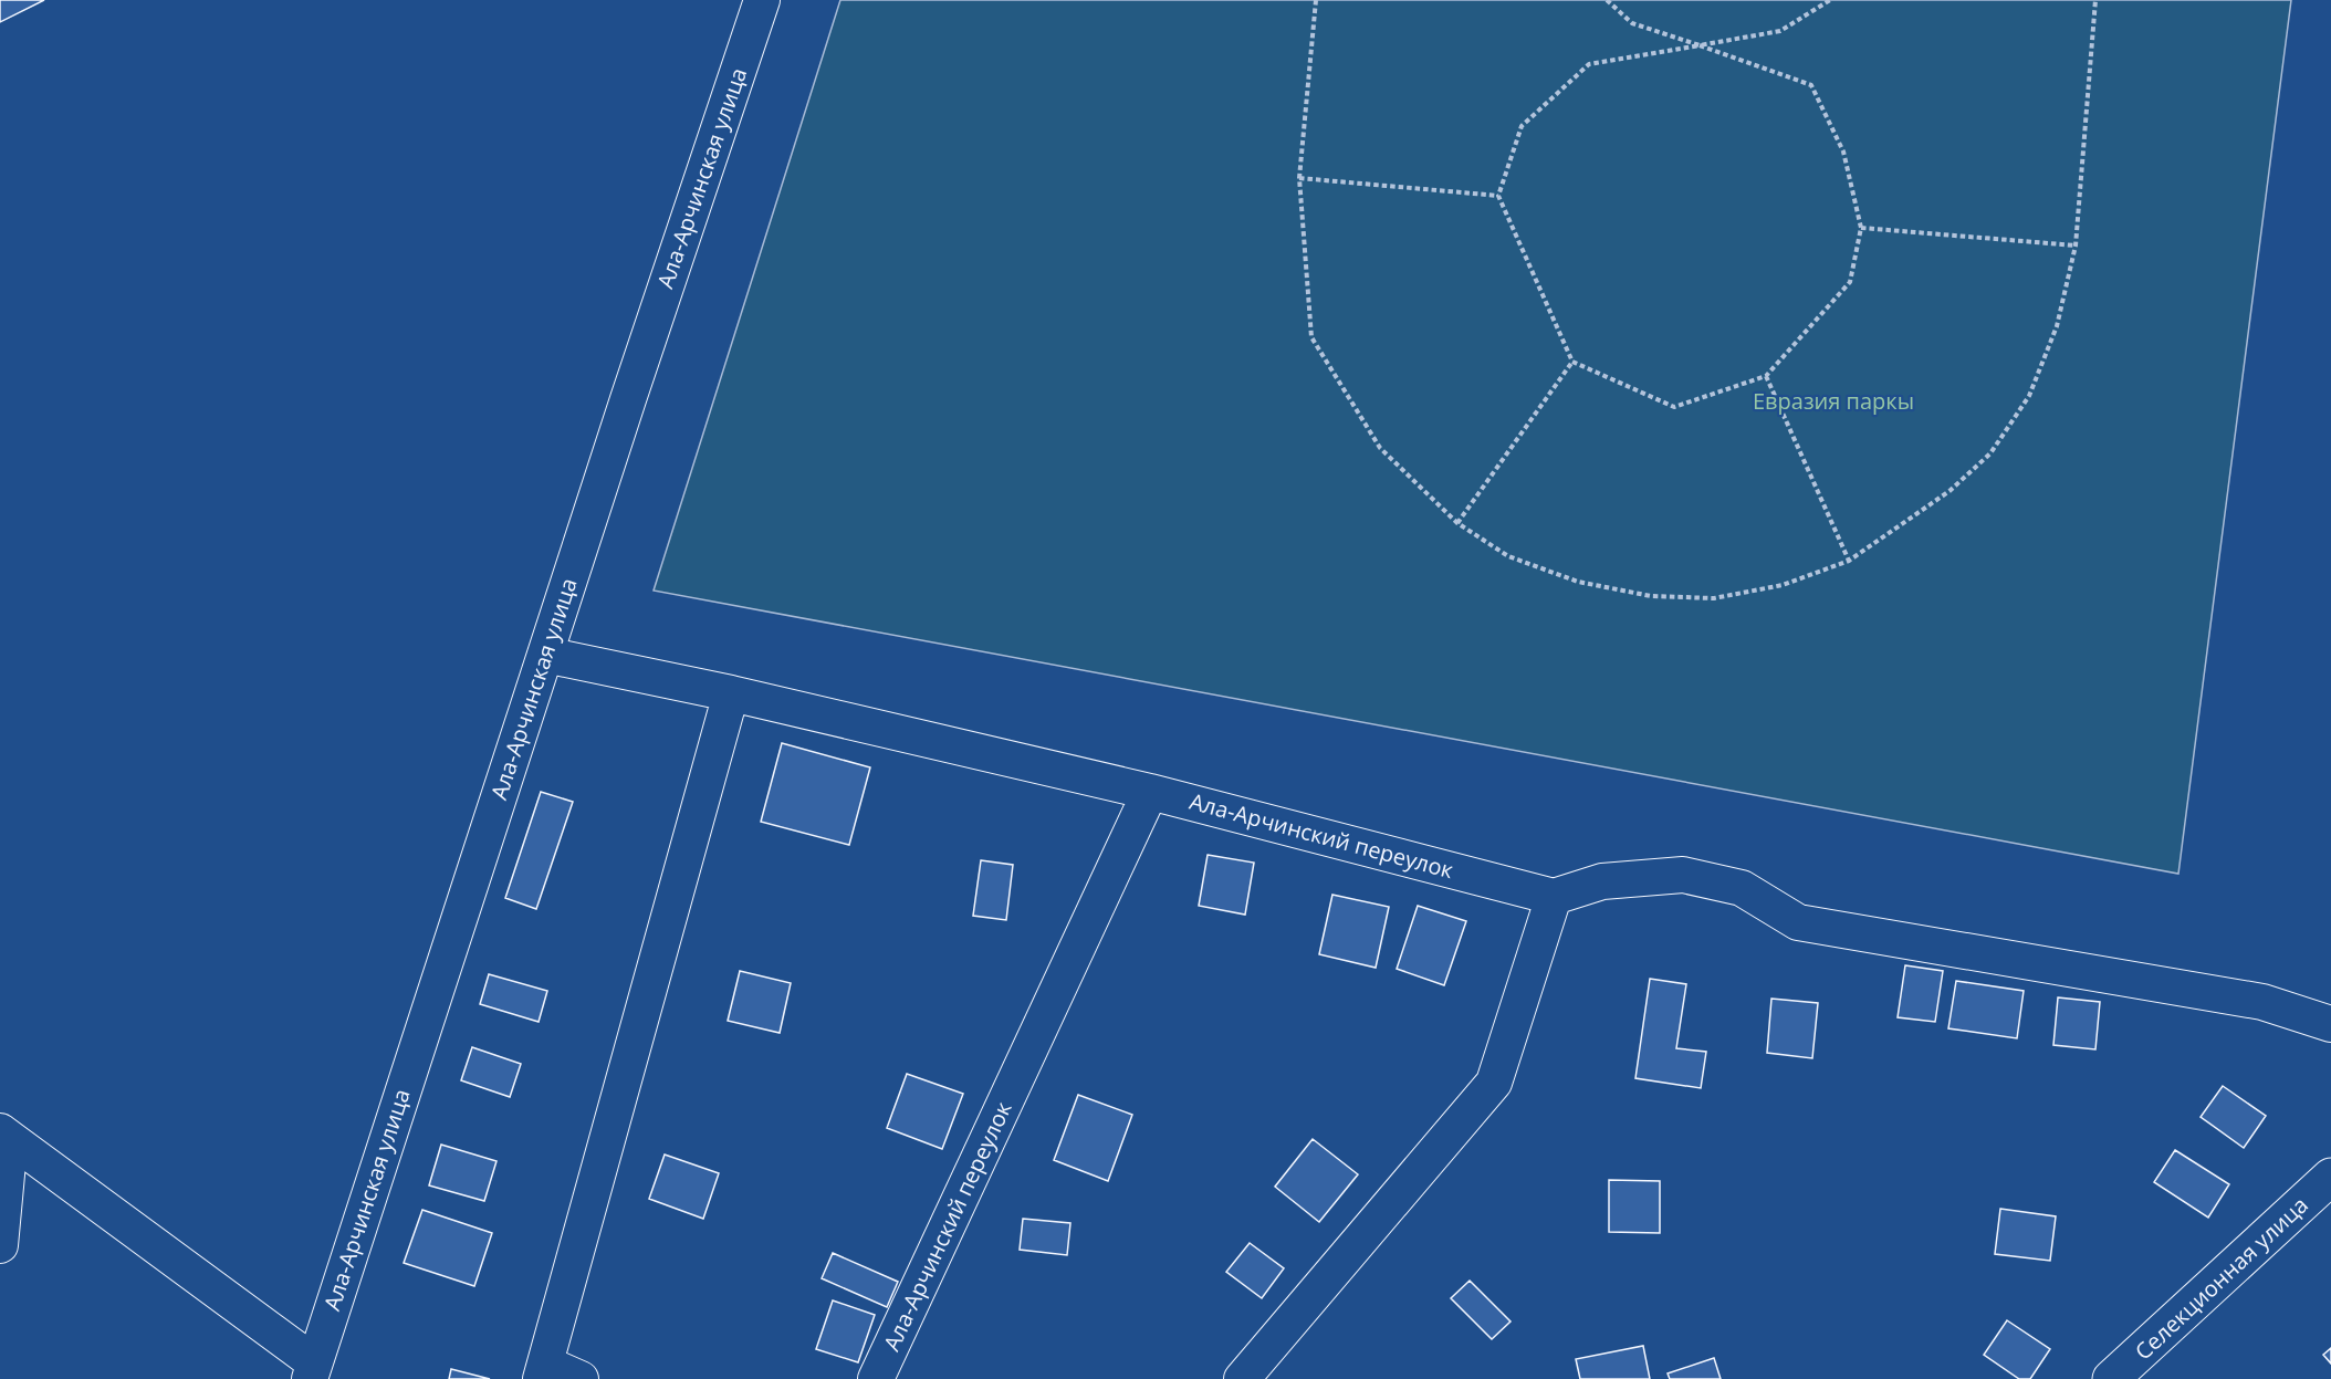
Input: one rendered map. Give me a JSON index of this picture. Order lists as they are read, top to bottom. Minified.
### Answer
{"streets":{"street":["Ала-Арчинская улица","Ала-Арчинский переулок","Селекционная улица"]},"parks":["Евразия паркы"]}
